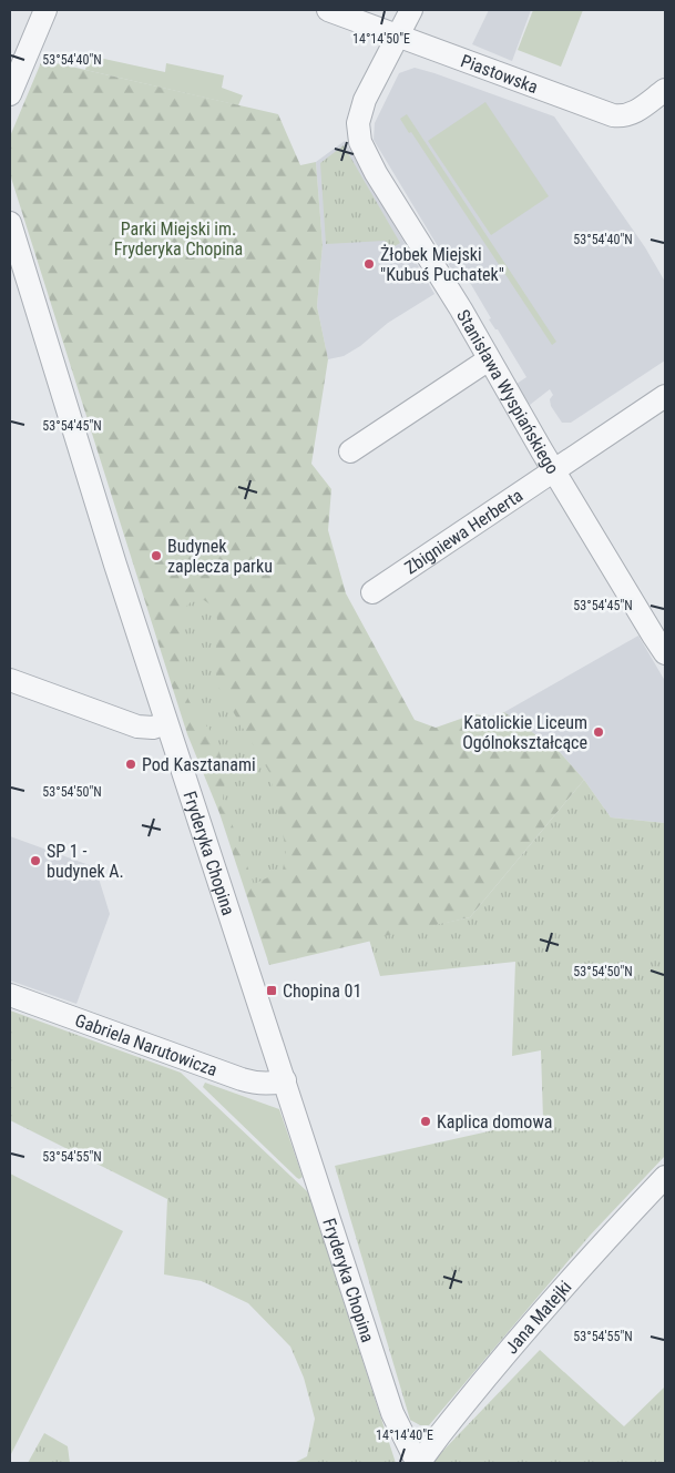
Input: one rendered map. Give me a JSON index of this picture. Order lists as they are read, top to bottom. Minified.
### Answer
{"streets":{"street":["Piastowska","Stanisława Wyspiańskiego","Zbigniewa Herberta","Fryderyka Chopina","Gabriela Narutowicza","Jana Matejki"]},"crossings":[["Piastowska","Stanisława Wyspiańskiego"],["Stanisława Wyspiańskiego","Zbigniewa Herberta"],["Fryderyka Chopina","Gabriela Narutowicza"],["Fryderyka Chopina","Jana Matejki"]],"parks":["Parki Miejski im. Fryderyka Chopina"],"places":{"other":["Żłobek Miejski \"Kubuś Puchatek\"","Budynek zaplecza parku","Katolickie Liceum Ogólnokształcące","Pod Kasztanami","SP 1 - budynek A.","Kaplica domowa"],"transit":["Chopina 01"]},"coordinates":["14°14'50\"E","53°54'40\"N","53°54'45\"N","53°54'50\"N","53°54'55\"N","14°14'40\"E"]}
